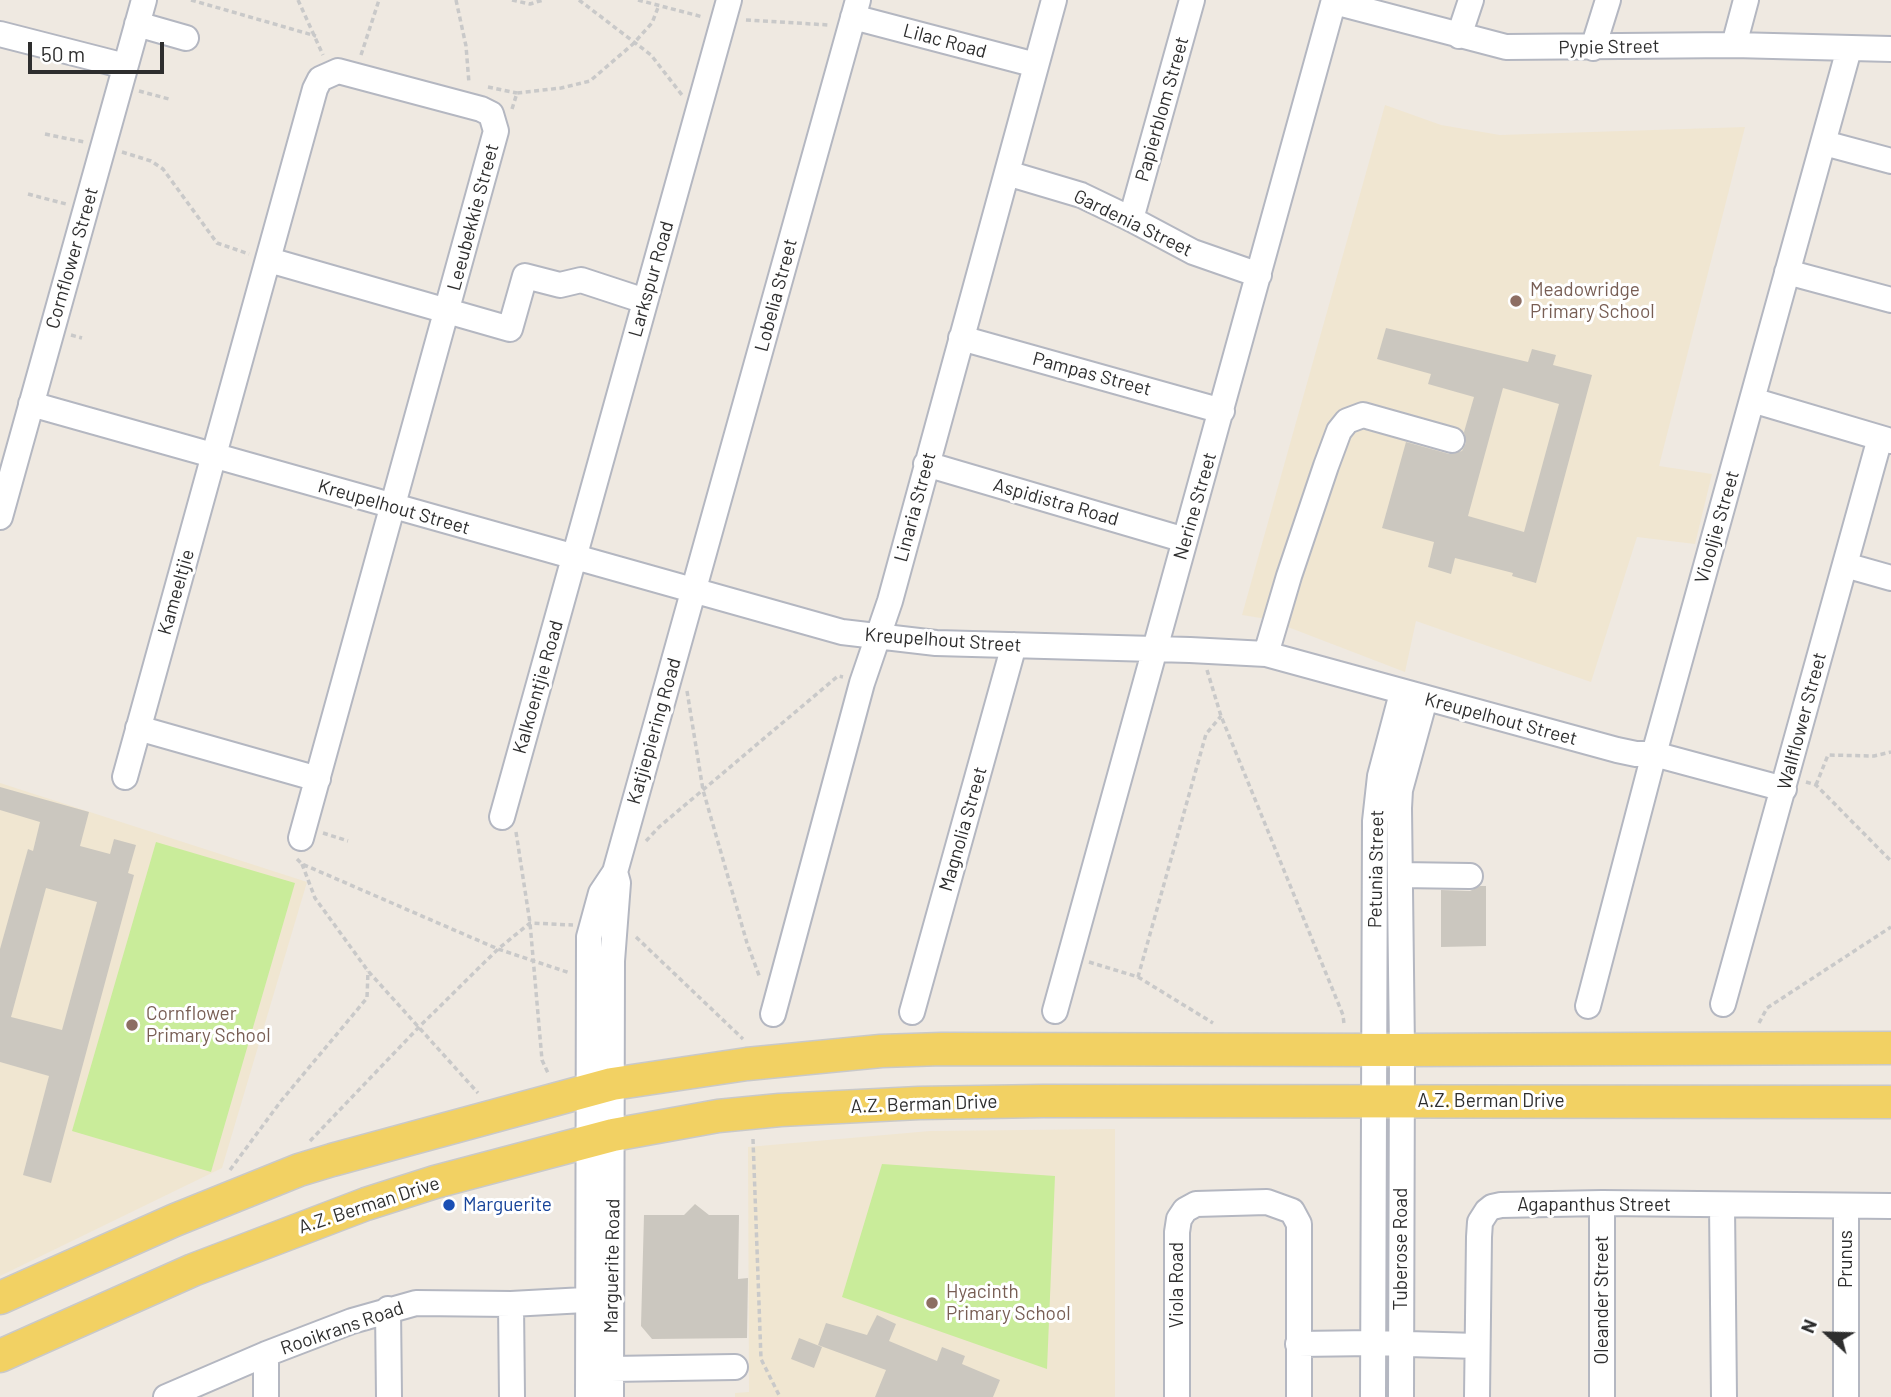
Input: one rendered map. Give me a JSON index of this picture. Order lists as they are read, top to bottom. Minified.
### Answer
{"streets":{"main road":["A.Z. Berman Drive"],"street":["Lilac Road","Pypie Street","Papierblom Street","Leeubekkie Street","Gardenia Street","Cornflower Street","Larkspur Road","Lobelia Street","Pampas Street","Aspidistra Road","Nerine Street","Kreupelhout Street","Linaria Street","Viooljie Street","Kameeltjie","Kalkoentjie Road","Wallflower Street","Katjiepiering Road","Magnolia Street","Petunia Street","Agapanthus Street","Tuberose Road","Prunus","Marguerite Road","Viola Road","Oleander Street","Rooikrans Road"]},"crossings":[["Lilac Road","Lobelia Street"],["Lilac Road","Linaria Street"],["Pypie Street","Nerine Street"],["Pypie Street","Viooljie Street"],["Papierblom Street","Gardenia Street"],["Leeubekkie Street","Kreupelhout Street"],["Gardenia Street","Nerine Street"],["Gardenia Street","Linaria Street"],["Cornflower Street","Kreupelhout Street"],["Larkspur Road","Kreupelhout Street"],["Larkspur Road","Kalkoentjie Road"],["Lobelia Street","Kreupelhout Street"],["Lobelia Street","Katjiepiering Road"],["Pampas Street","Nerine Street"],["Pampas Street","Linaria Street"],["Aspidistra Road","Nerine Street"],["Aspidistra Road","Linaria Street"],["Nerine Street","Kreupelhout Street"],["Kreupelhout Street","Linaria Street"],["Kreupelhout Street","Viooljie Street"],["Kreupelhout Street","Kameeltjie"],["Kreupelhout Street","Kalkoentjie Road"],["Kreupelhout Street","Wallflower Street"],["Kreupelhout Street","Katjiepiering Road"],["Kreupelhout Street","Magnolia Street"],["Kreupelhout Street","Petunia Street"],["Katjiepiering Road","Marguerite Road"],["A.Z. Berman Drive","Tuberose Road"],["A.Z. Berman Drive","Marguerite Road"],["Agapanthus Street","Prunus"],["Agapanthus Street","Oleander Street"],["Marguerite Road","Rooikrans Road"]],"places":["Meadowridge Primary School","Cornflower Primary School","Marguerite","Hyacinth Primary School"],"scale_bar":"50 m","north":"left"}
